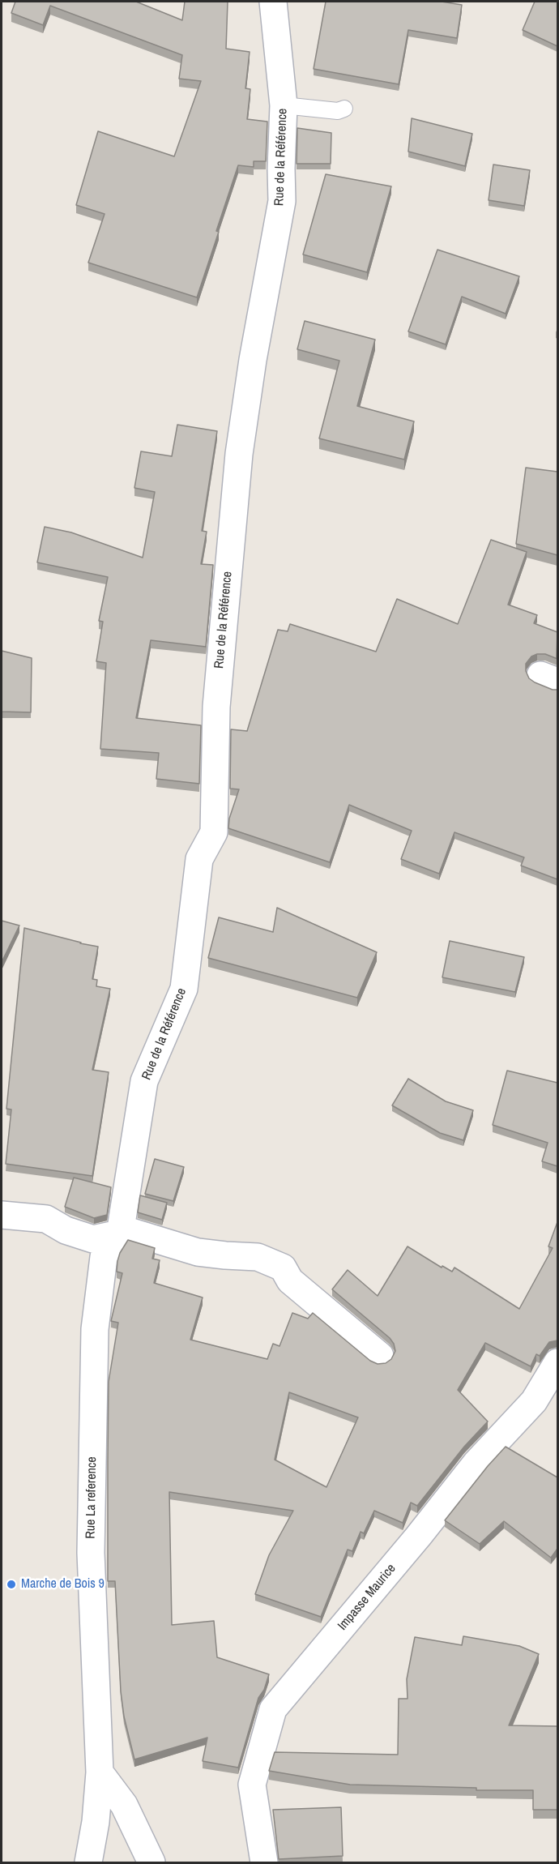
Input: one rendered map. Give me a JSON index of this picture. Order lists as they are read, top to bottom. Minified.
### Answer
{"streets":{"street":["Rue de la Référence","Rue La reference","Impasse Maurice"]},"crossings":[["Rue de la Référence","Rue La reference"]],"places":["Marche de Bois 9"]}
